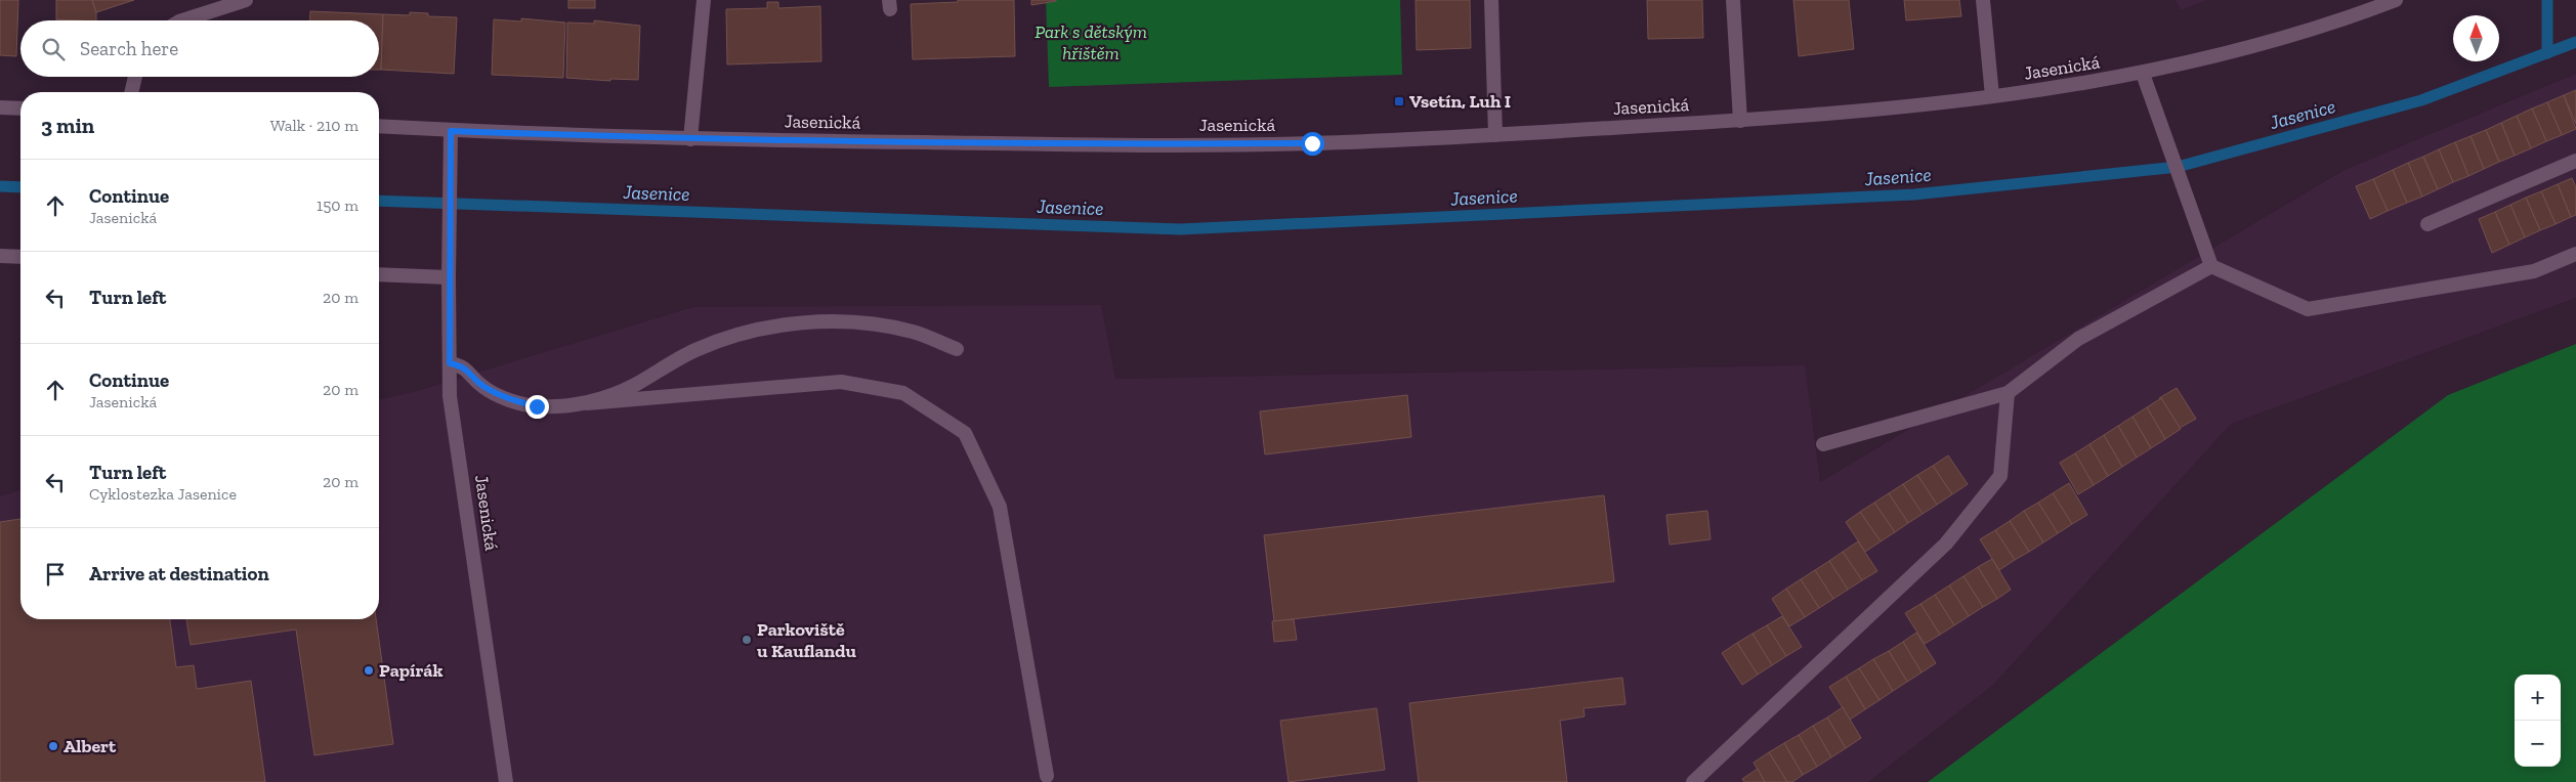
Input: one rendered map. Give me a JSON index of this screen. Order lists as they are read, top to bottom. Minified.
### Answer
{"streets":{"street":["Jasenická"]},"water":["Jasenice"],"parks":["Park s dětským hřištěm"],"places":{"transit":["Vsetín, Luh I"],"other":["Parkoviště u Kauflandu","Papírák","Albert"]},"north":"top","page":{"search":"Search here","heading":["3 min","Walk · 210 m"],"list":[["Continue","Jasenická","150 m"],["Turn left","20 m"],["Continue","Jasenická","20 m"],["Turn left","Cyklostezka Jasenice","20 m"],"Arrive at destination"],"map_buttons":["+","−"]}}
